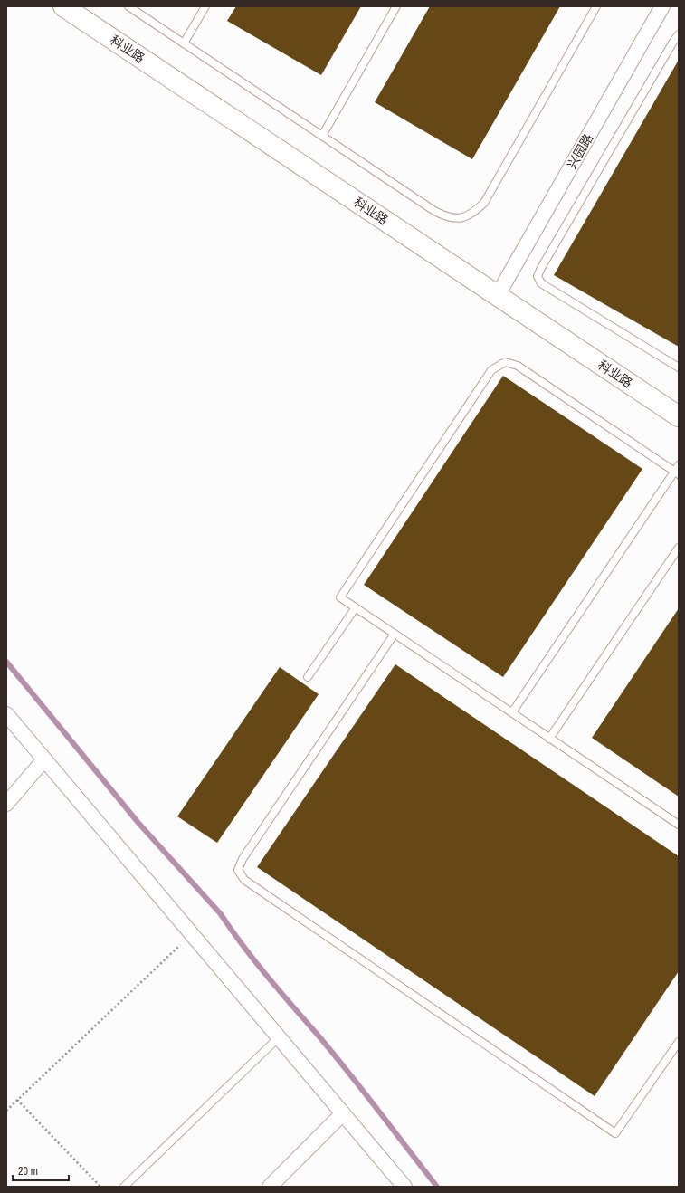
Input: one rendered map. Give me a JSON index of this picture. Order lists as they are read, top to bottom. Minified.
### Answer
{"streets":{"street":["科业路","兴园路"]},"crossings":[["科业路","兴园路"]],"scale_bar":"20 m"}
